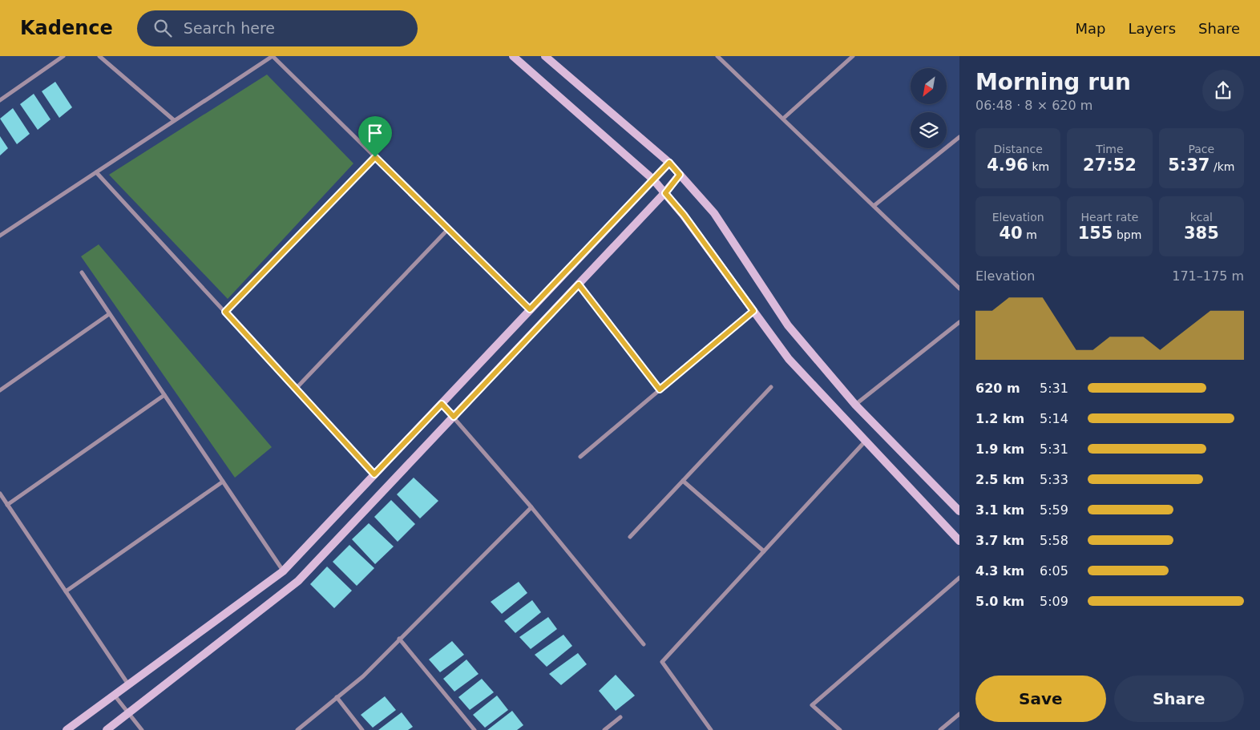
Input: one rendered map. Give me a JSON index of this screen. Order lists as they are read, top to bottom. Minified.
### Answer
{"north":"bottom left","page":{"header":"Kadence","search":"Search here","nav":["Map","Layers","Share"],"heading":["Morning run","06:48 · 8 × 620 m"],"stats":[["Distance","4.96 km"],["Time","27:52"],["Pace","5:37 /km"],["Elevation","40 m"],["Heart rate","155 bpm"],["kcal","385"]],"chart":["Elevation","171–175 m"],"list":[{"name":"620 m","note":"5:31"},{"name":"1.2 km","note":"5:14"},{"name":"1.9 km","note":"5:31"},{"name":"2.5 km","note":"5:33"},{"name":"3.1 km","note":"5:59"},{"name":"3.7 km","note":"5:58"},{"name":"4.3 km","note":"6:05"},{"name":"5.0 km","note":"5:09"}],"buttons":["Save","Share"]}}
